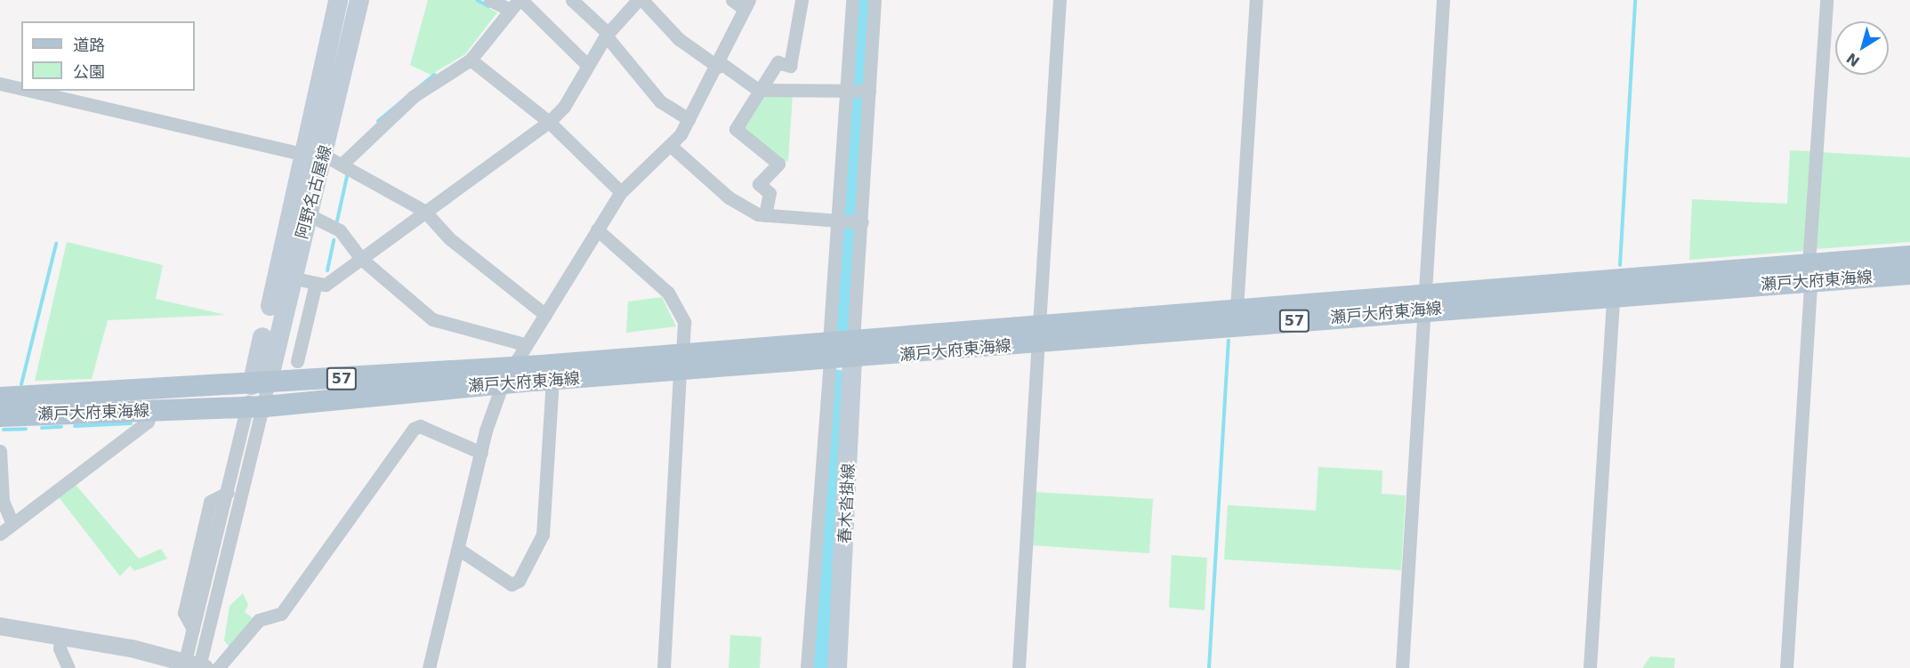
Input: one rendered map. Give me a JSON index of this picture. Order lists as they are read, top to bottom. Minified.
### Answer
{"streets":{"main road":["阿野名古屋線","瀬戸大府東海線","57","春木沓掛線"]},"crossings":[["阿野名古屋線","瀬戸大府東海線"],["瀬戸大府東海線","春木沓掛線"]],"legend":["道路","公園"],"north":"bottom left"}
